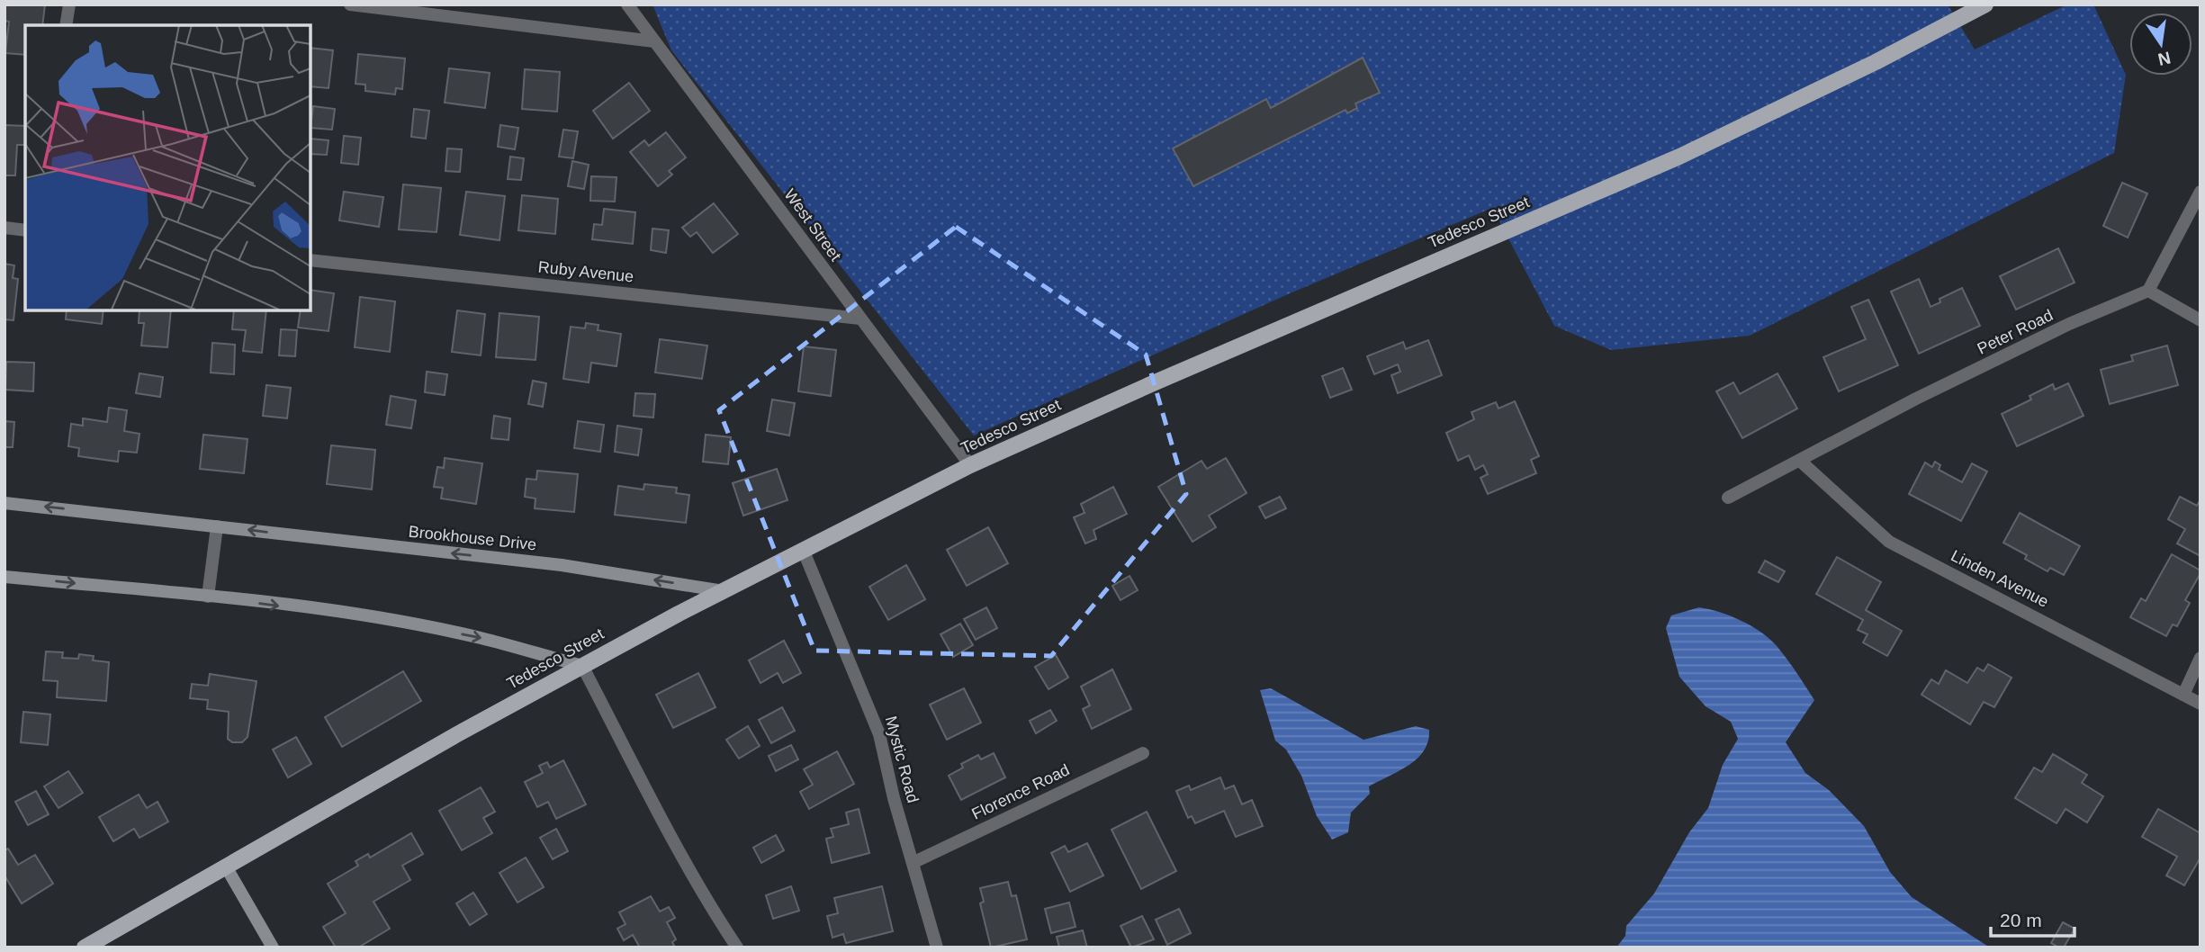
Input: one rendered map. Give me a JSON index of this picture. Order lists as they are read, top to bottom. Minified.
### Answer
{"streets":{"main road":["Tedesco Street","Brookhouse Drive"],"street":["West Street","Ruby Avenue","Peter Road","Linden Avenue","Mystic Road","Florence Road"]},"crossings":[["Tedesco Street","West Street"],["Tedesco Street","Brookhouse Drive"],["Tedesco Street","Mystic Road"],["West Street","Ruby Avenue"],["Peter Road","Linden Avenue"],["Mystic Road","Florence Road"]],"scale_bar":"20 m","north":"bottom"}
